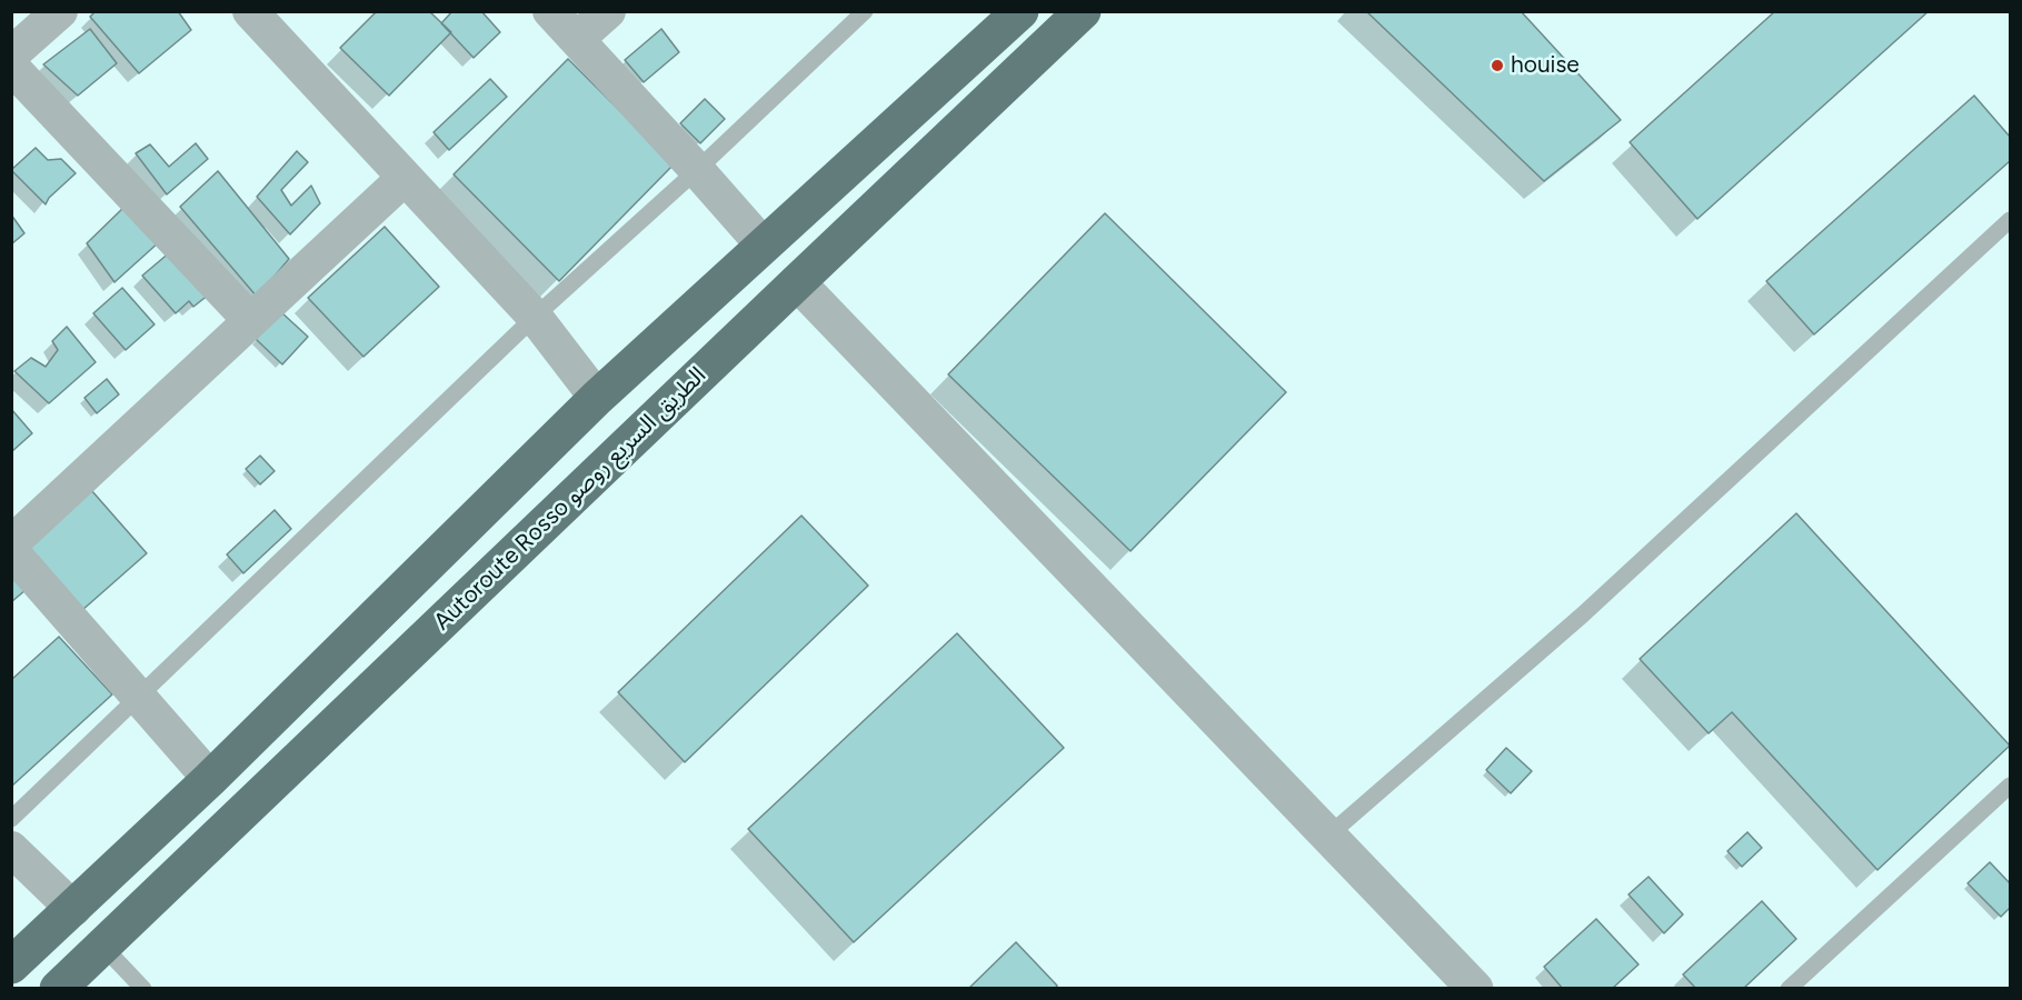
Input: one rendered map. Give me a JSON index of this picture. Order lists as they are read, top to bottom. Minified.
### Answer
{"streets":{"highway":["Autoroute Rosso الطريق السريع روصو"]},"places":["houise"]}
